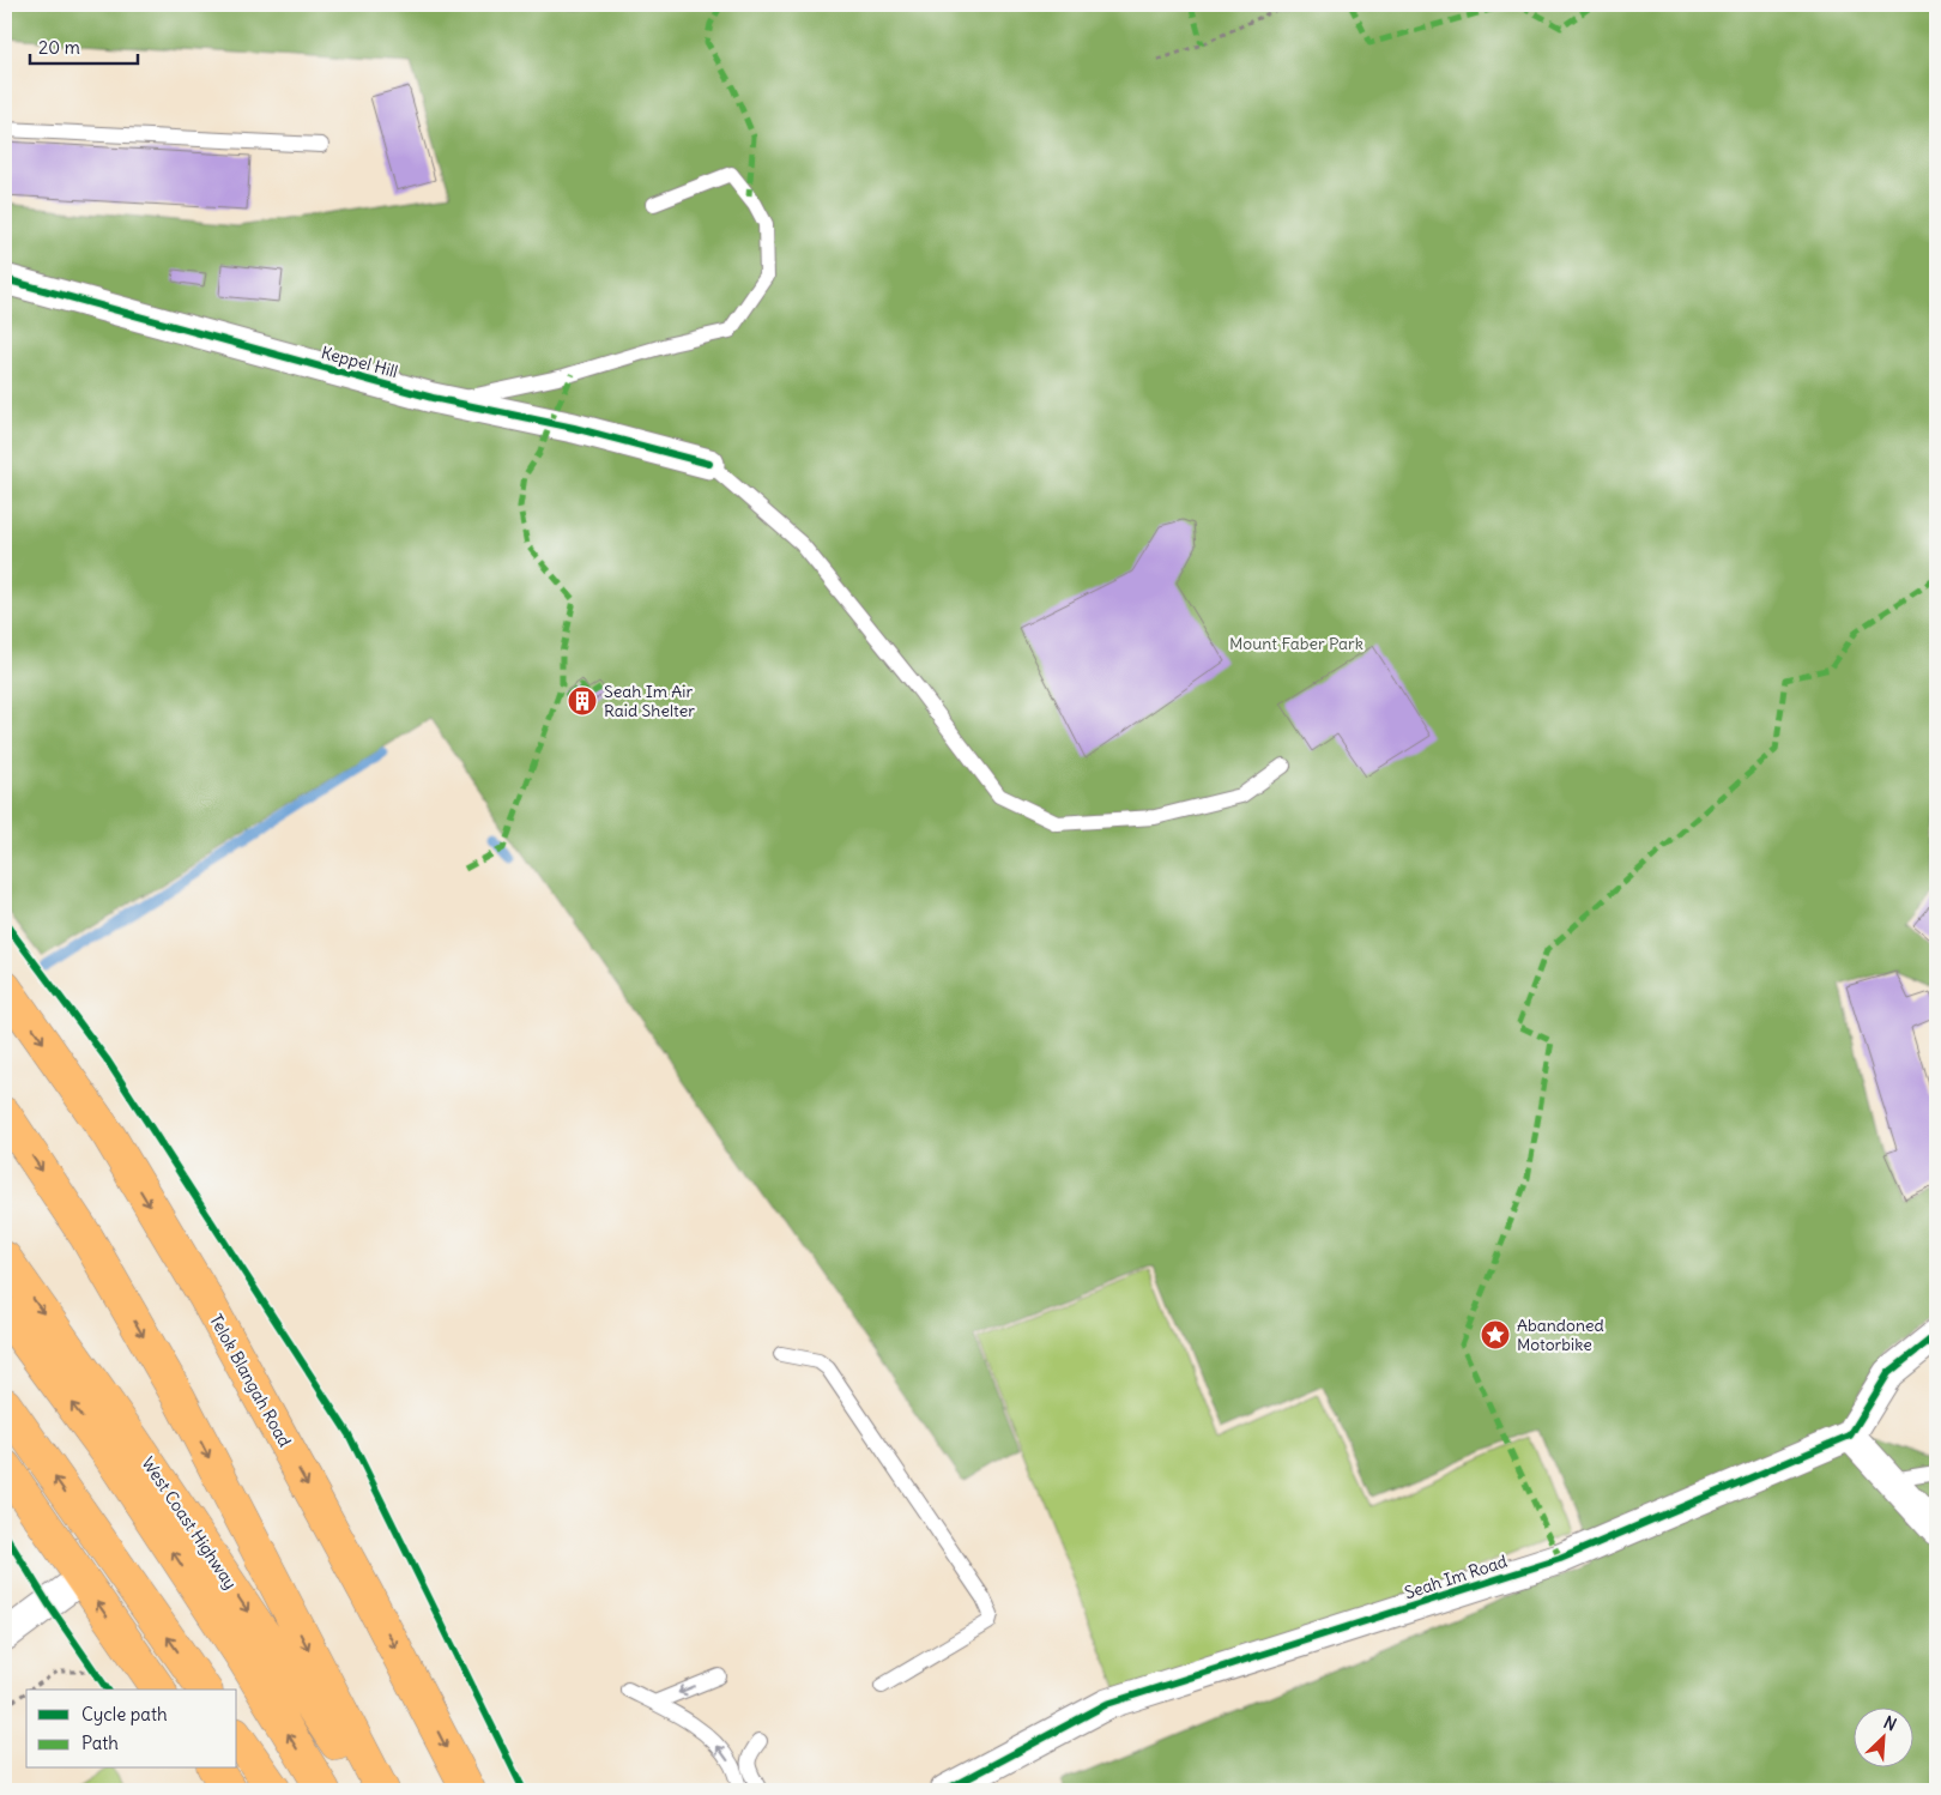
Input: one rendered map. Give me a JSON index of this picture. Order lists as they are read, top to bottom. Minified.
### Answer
{"streets":{"main road":["Telok Blangah Road","West Coast Highway"],"street":["Keppel Hill","Seah Im Road"]},"parks":["Mount Faber Park"],"places":{"building":["Seah Im Air Raid Shelter"],"place":["Abandoned Motorbike"]},"legend":["Cycle path","Path"],"scale_bar":"20 m","north":"top right"}
